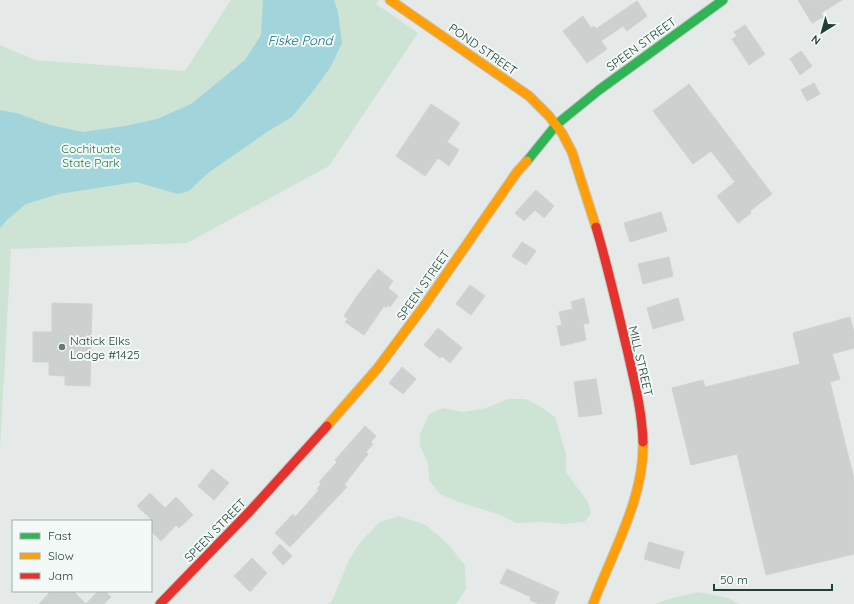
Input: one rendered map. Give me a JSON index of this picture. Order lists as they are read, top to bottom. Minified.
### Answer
{"streets":{"street":["SPEEN STREET","POND STREET","MILL STREET"]},"crossings":[["SPEEN STREET","POND STREET"],["SPEEN STREET","MILL STREET"],["POND STREET","MILL STREET"]],"water":["Fiske Pond"],"parks":["Cochituate State Park"],"places":["Natick Elks Lodge #1425"],"legend":["Fast","Slow","Jam"],"scale_bar":"50 m","north":"bottom left"}
